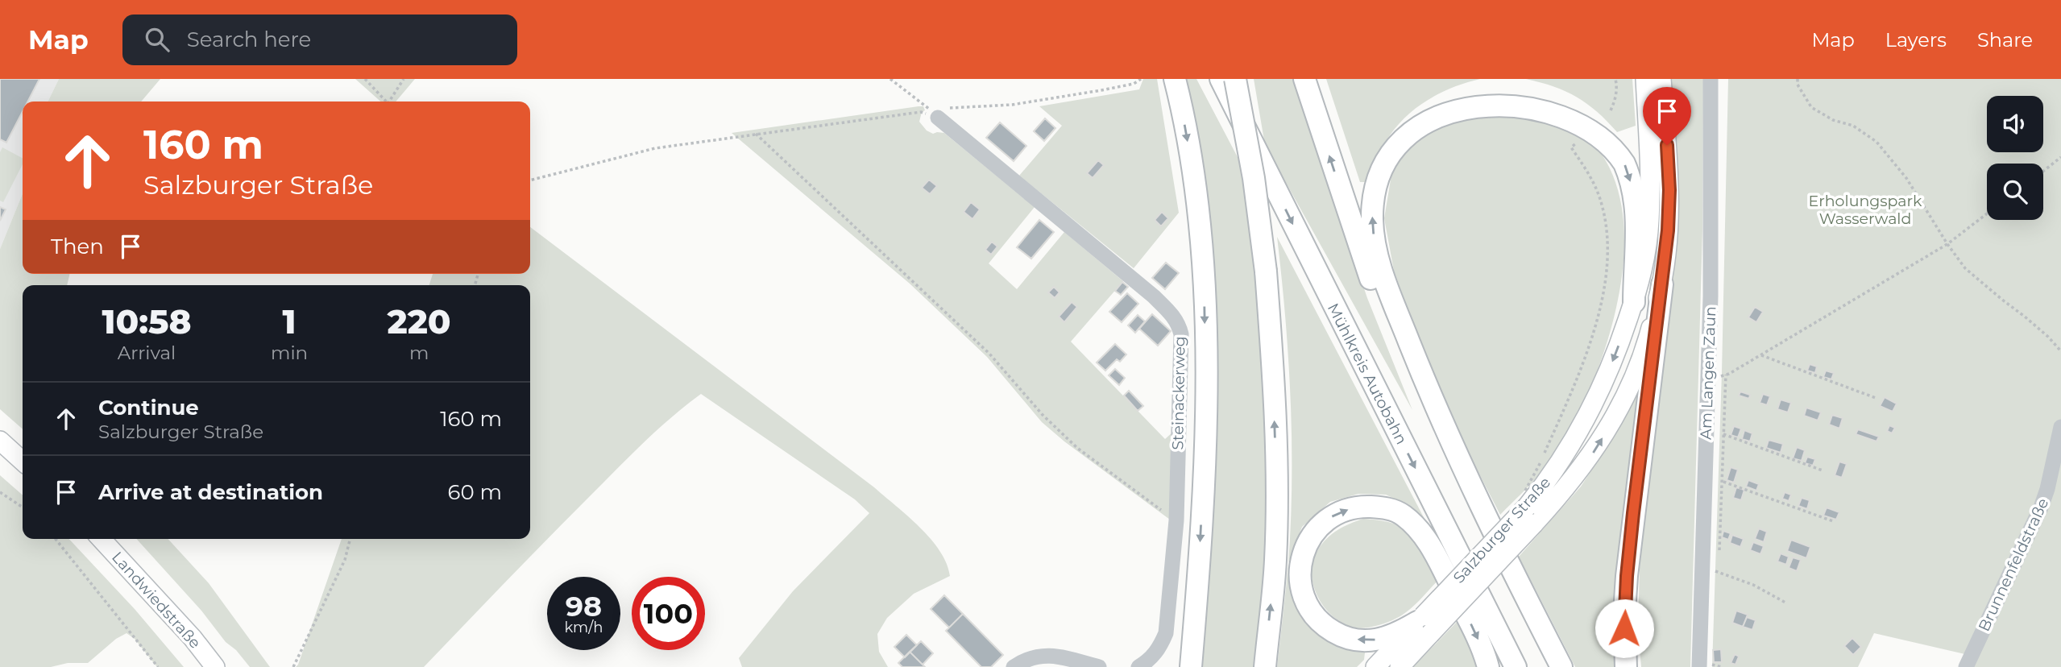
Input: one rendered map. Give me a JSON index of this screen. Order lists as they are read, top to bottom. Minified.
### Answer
{"streets":{"highway":["Mühlkreis Autobahn"],"main road":["Salzburger Straße","Landwiedstraße"],"street":["Am Langen Zaun","Steinackerweg","Brunnenfeldstraße"]},"parks":["Erholungspark Wasserwald"],"page":{"header":"Map","search":"Search here","nav":["Map","Layers","Share"],"turn":["160 m","Salzburger Straße"],"then":"Then","eta":["10:58","Arrival","1","min","220","m"],"list":[{"name":"Continue","note":"Salzburger Straße","value":"160 m"},{"name":"Arrive at destination","value":"60 m"}],"speed":"98 km/h","limit":"100"}}
